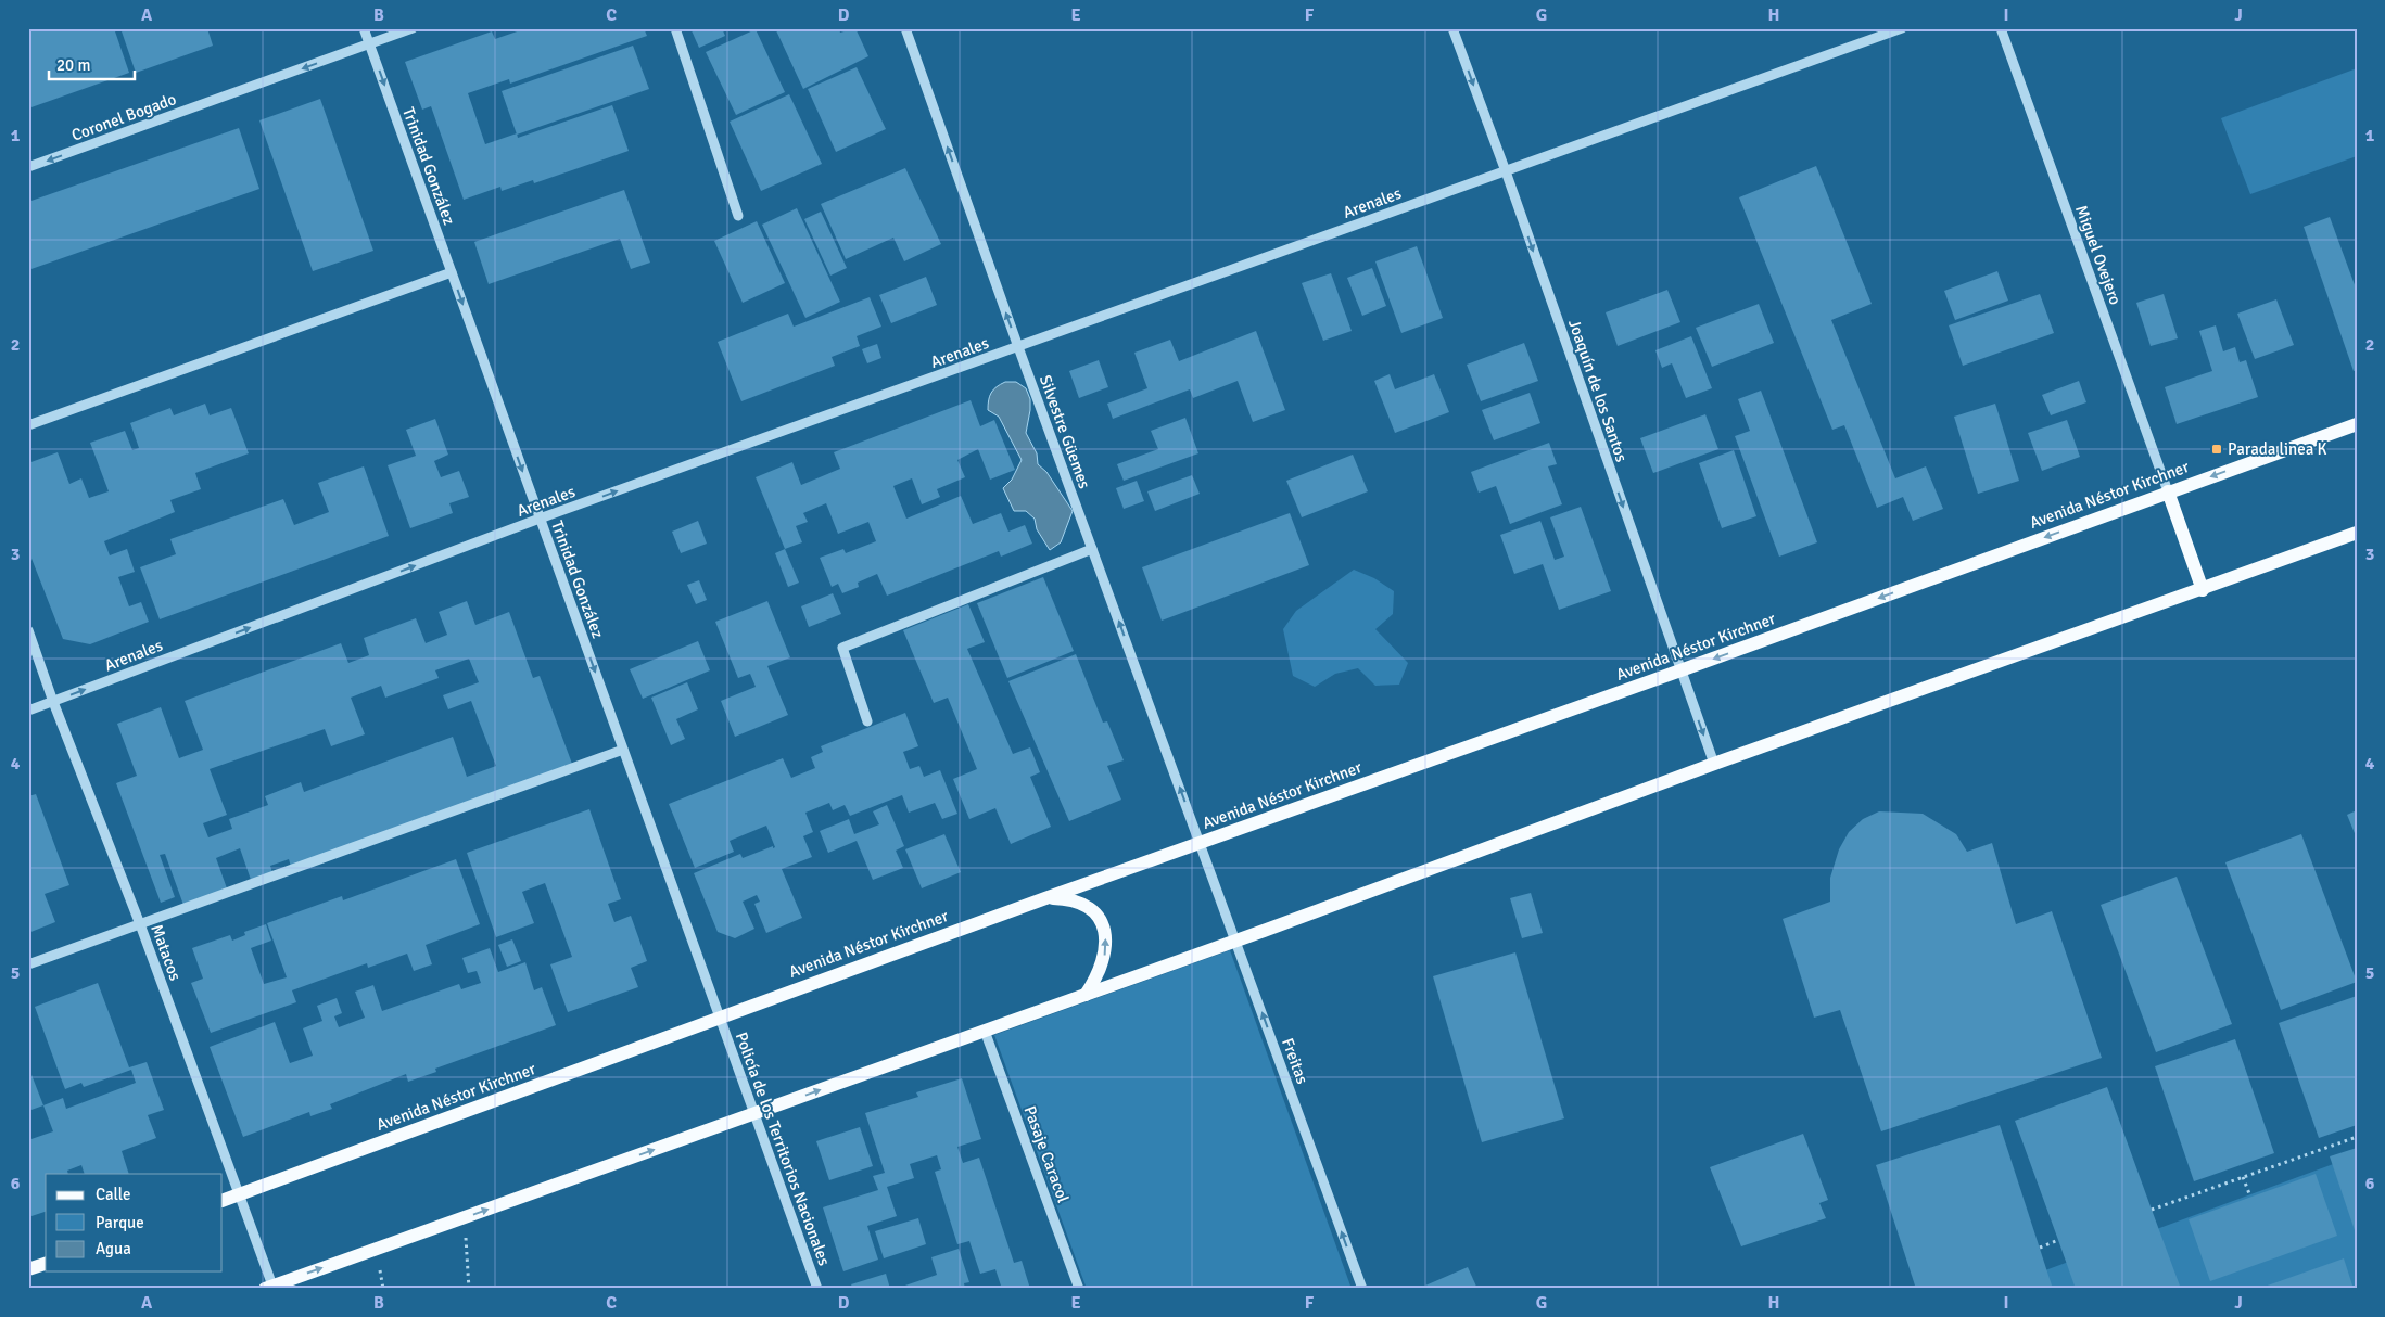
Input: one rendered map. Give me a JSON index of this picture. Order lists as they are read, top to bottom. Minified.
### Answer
{"streets":{"main road":["Avenida Néstor Kirchner"],"street":["Coronel Bogado","Trinidad González","Arenales","Miguel Ovejero","Joaquín de los Santos","Silvestre Güemes","Matacos","Freitas","Policía de los Territorios Nacionales","Pasaje Caracol"]},"crossings":[["Coronel Bogado","Trinidad González"],["Trinidad González","Arenales"],["Trinidad González","Avenida Néstor Kirchner"],["Trinidad González","Policía de los Territorios Nacionales"],["Arenales","Joaquín de los Santos"],["Arenales","Silvestre Güemes"],["Arenales","Matacos"],["Miguel Ovejero","Avenida Néstor Kirchner"],["Joaquín de los Santos","Avenida Néstor Kirchner"],["Silvestre Güemes","Avenida Néstor Kirchner"],["Silvestre Güemes","Freitas"],["Avenida Néstor Kirchner","Matacos"],["Avenida Néstor Kirchner","Freitas"],["Avenida Néstor Kirchner","Policía de los Territorios Nacionales"]],"one_way":["Coronel Bogado","Trinidad González","Arenales","Joaquín de los Santos","Silvestre Güemes","Freitas"],"places":{"transit":["Parada linea K"]},"legend":["Calle","Parque","Agua"],"scale_bar":"20 m","grid":{"columns":["A","B","C","D","E","F","G","H","I","J"],"rows":["1","2","3","4","5","6"]}}
